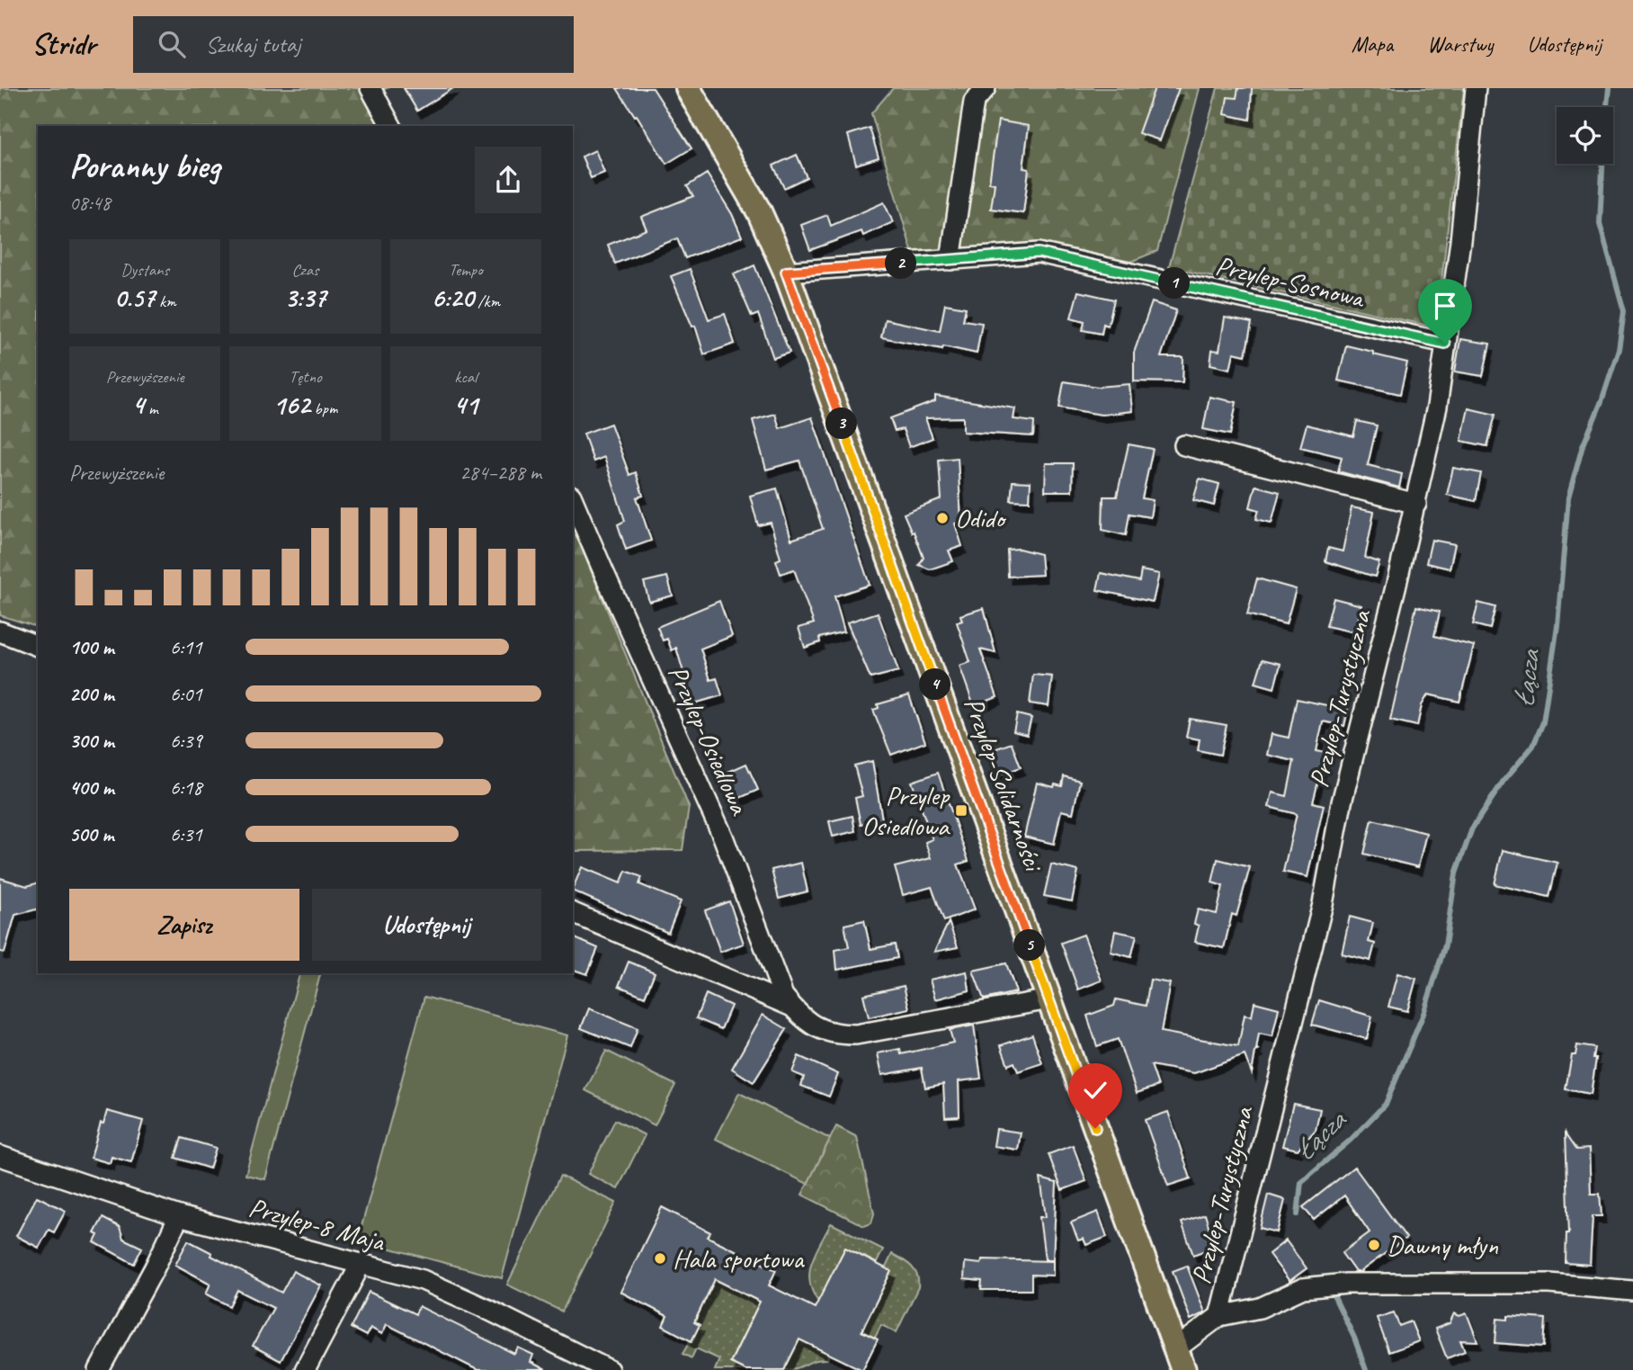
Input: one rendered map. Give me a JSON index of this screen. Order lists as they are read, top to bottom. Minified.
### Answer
{"streets":{"main road":["Przylep-Solidarności"],"street":["Przylep-Sosnowa","Przylep-Turystyczna","Przylep-Osiedlowa","Przylep-8 Maja"]},"crossings":[["Przylep-Sosnowa","Przylep-Turystyczna"],["Przylep-Sosnowa","Przylep-Solidarności"],["Przylep-Osiedlowa","Przylep-Solidarności"]],"water":["Łącza"],"places":{"other":["Odido","Dawny młyn","Hala sportowa"],"transit":["Przylep Osiedlowa"]},"page":{"header":"Stridr","search":"Szukaj tutaj","nav":["Mapa","Warstwy","Udostępnij"],"heading":["Poranny bieg","08:48"],"stats":[["Dystans","0.57 km"],["Czas","3:37"],["Tempo","6:20 /km"],["Przewyższenie","4 m"],["Tętno","162 bpm"],["kcal","41"]],"pins":["2","1","3","4","5"],"chart":["Przewyższenie","284–288 m"],"list":[{"name":"100 m","note":"6:11"},{"name":"200 m","note":"6:01"},{"name":"300 m","note":"6:39"},{"name":"400 m","note":"6:18"},{"name":"500 m","note":"6:31"}],"buttons":["Zapisz","Udostępnij"]}}
